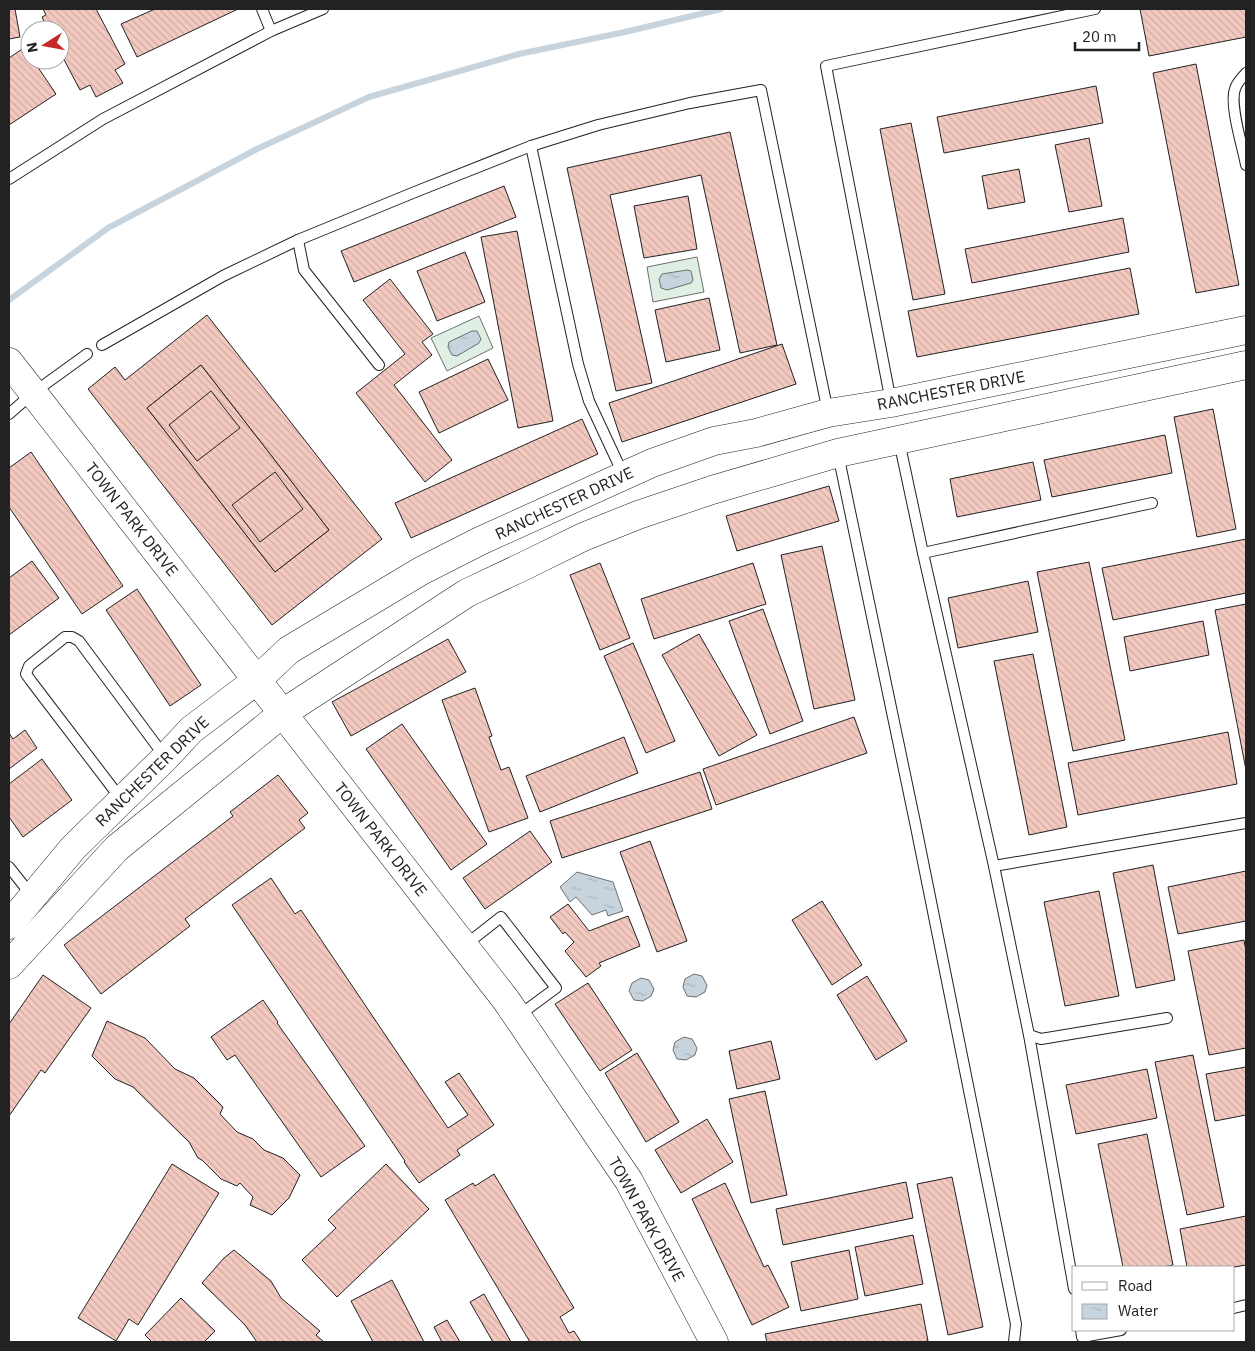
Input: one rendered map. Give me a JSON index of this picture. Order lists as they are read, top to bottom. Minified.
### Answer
{"streets":{"street":["RANCHESTER DRIVE","TOWN PARK DRIVE"]},"crossings":[["RANCHESTER DRIVE","TOWN PARK DRIVE"]],"legend":["Road","Water"],"scale_bar":"20 m","north":"left"}
